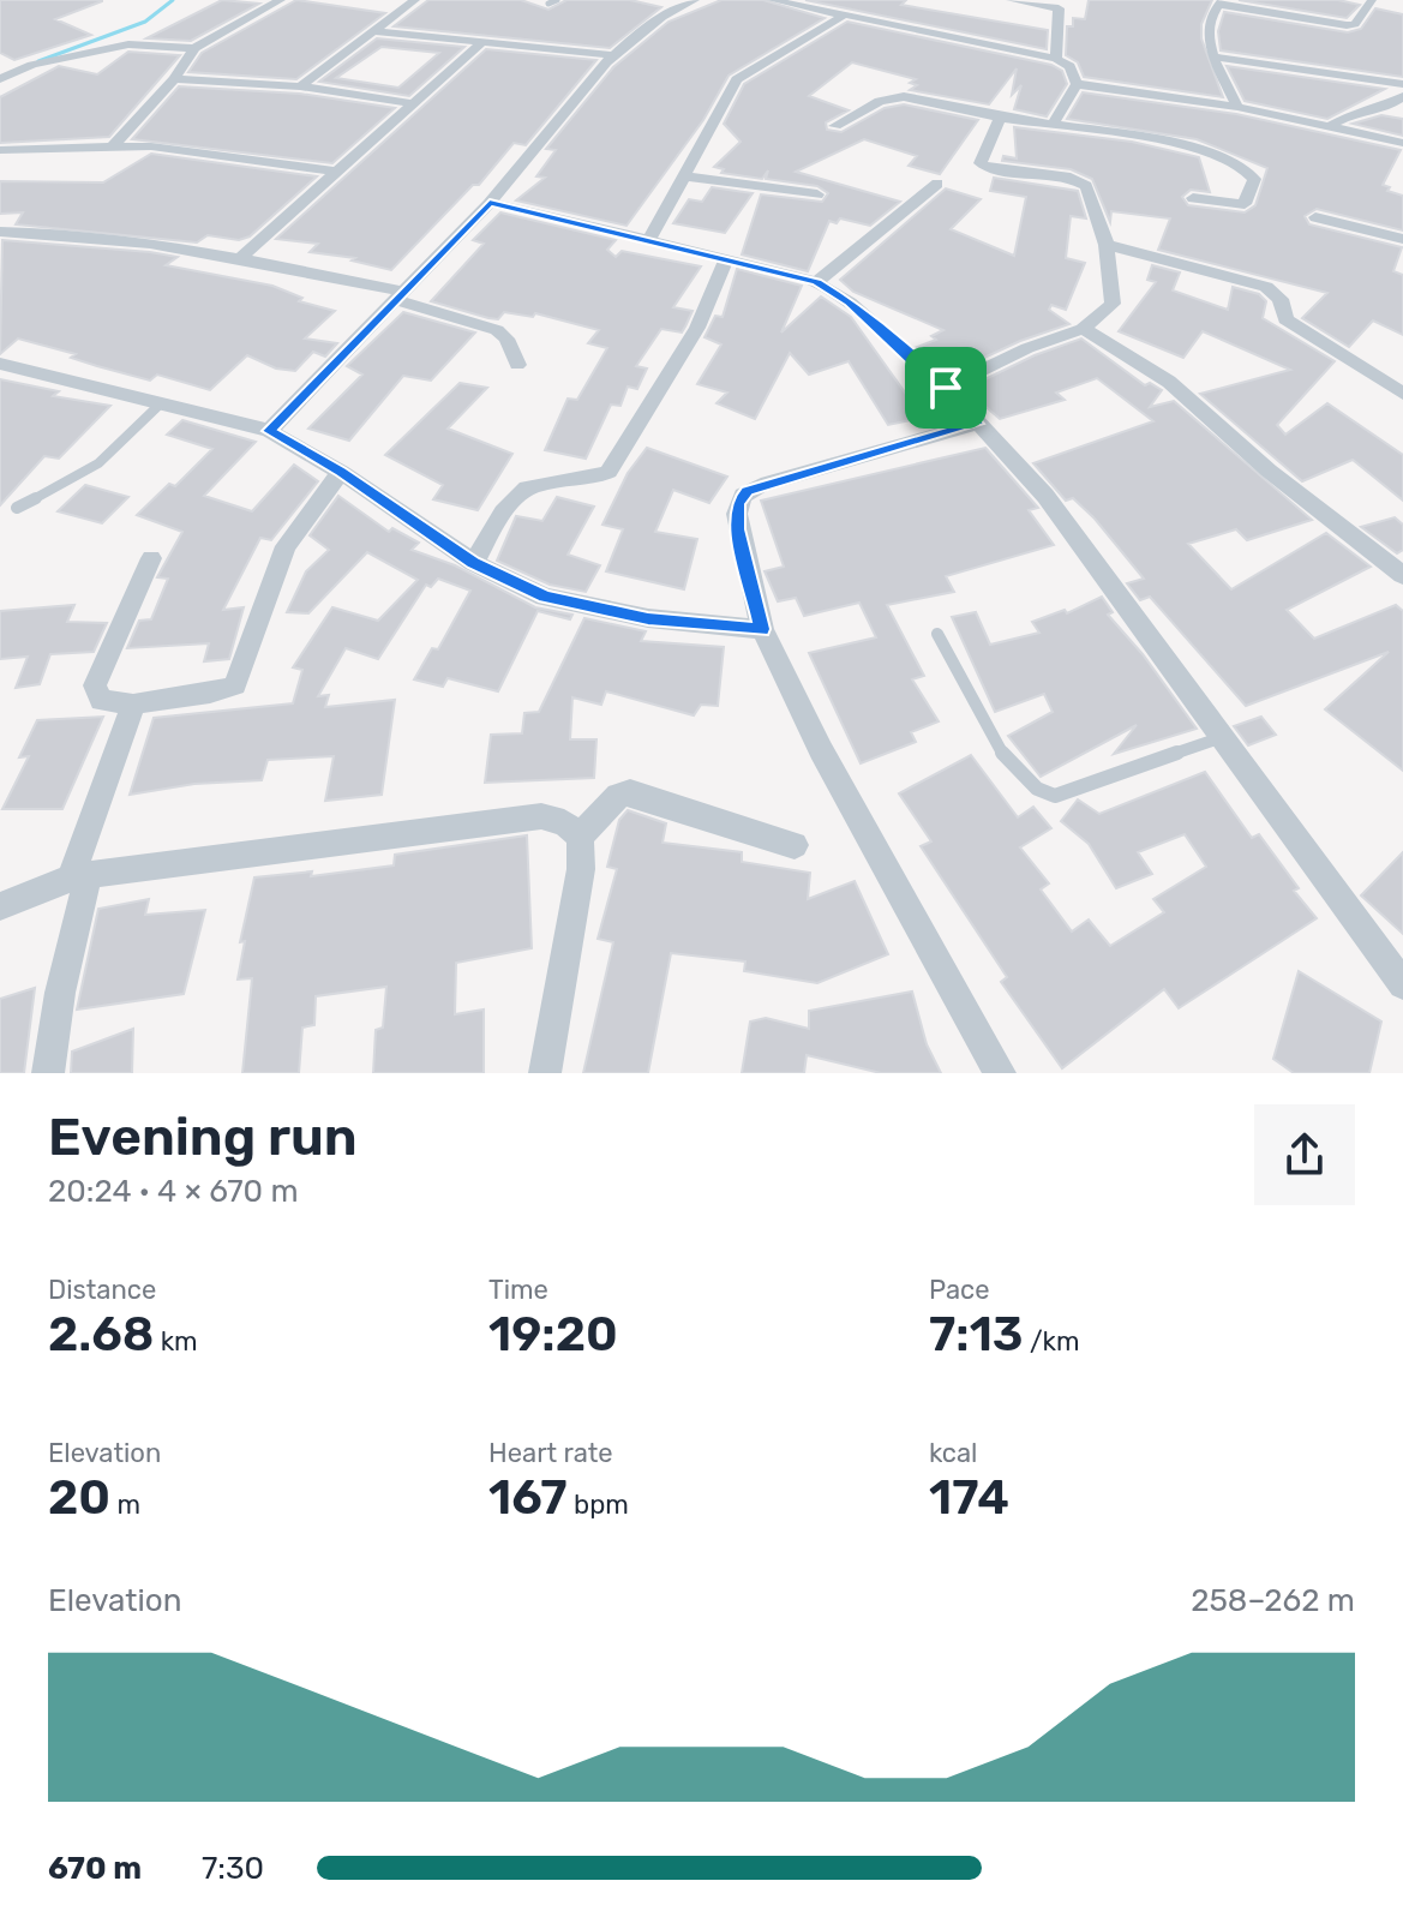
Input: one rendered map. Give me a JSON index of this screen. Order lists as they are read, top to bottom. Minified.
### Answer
{"page":{"heading":["Evening run","20:24 · 4 × 670 m"],"stats":[["Distance","2.68 km"],["Time","19:20"],["Pace","7:13 /km"],["Elevation","20 m"],["Heart rate","167 bpm"],["kcal","174"]],"chart":["Elevation","258–262 m"],"list":[{"name":"670 m","note":"7:30"}]}}
